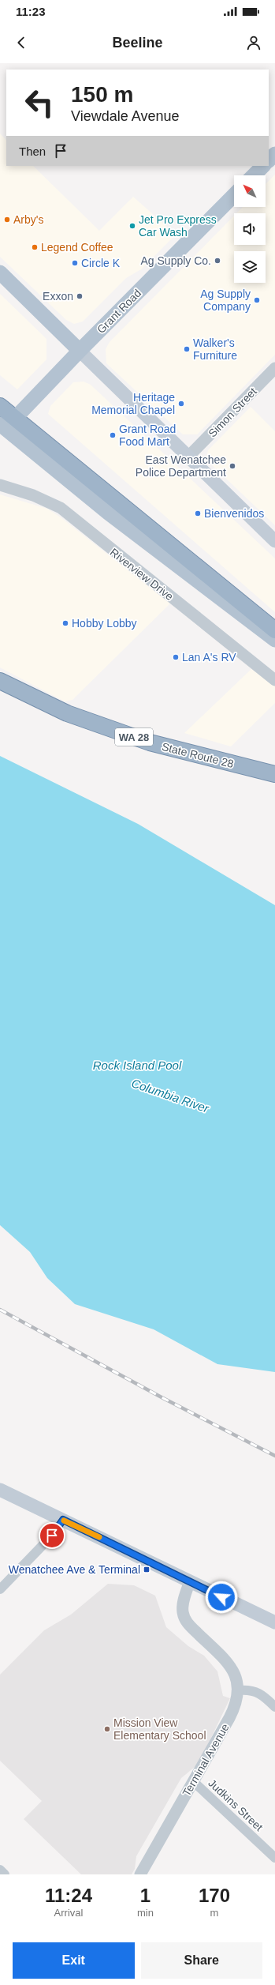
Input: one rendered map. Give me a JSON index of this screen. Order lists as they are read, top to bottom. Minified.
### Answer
{"streets":{"highway":["WA 28","State Route 28"],"main road":["Grant Road"],"street":["Simon Street","Riverview Drive","Terminal Avenue","Judkins Street"]},"crossings":[["Terminal Avenue","Judkins Street"]],"water":["Rock Island Pool","Columbia River"],"places":{"other":["Arby's","Jet Pro Express Car Wash","Legend Coffee","Ag Supply Co.","Circle K","Exxon","Ag Supply Company","Walker's Furniture","Heritage Memorial Chapel","Grant Road Food Mart","East Wenatchee Police Department","Bienvenidos","Hobby Lobby","Lan A's RV","Mission View Elementary School"],"transit":["Wenatchee Ave & Terminal"]},"north":"top left","page":{"status":"11:23","header":"Beeline","turn":["150 m","Viewdale Avenue"],"then":"Then","eta":["11:24","Arrival","1","min","170","m"],"buttons":["Exit","Share"]}}
